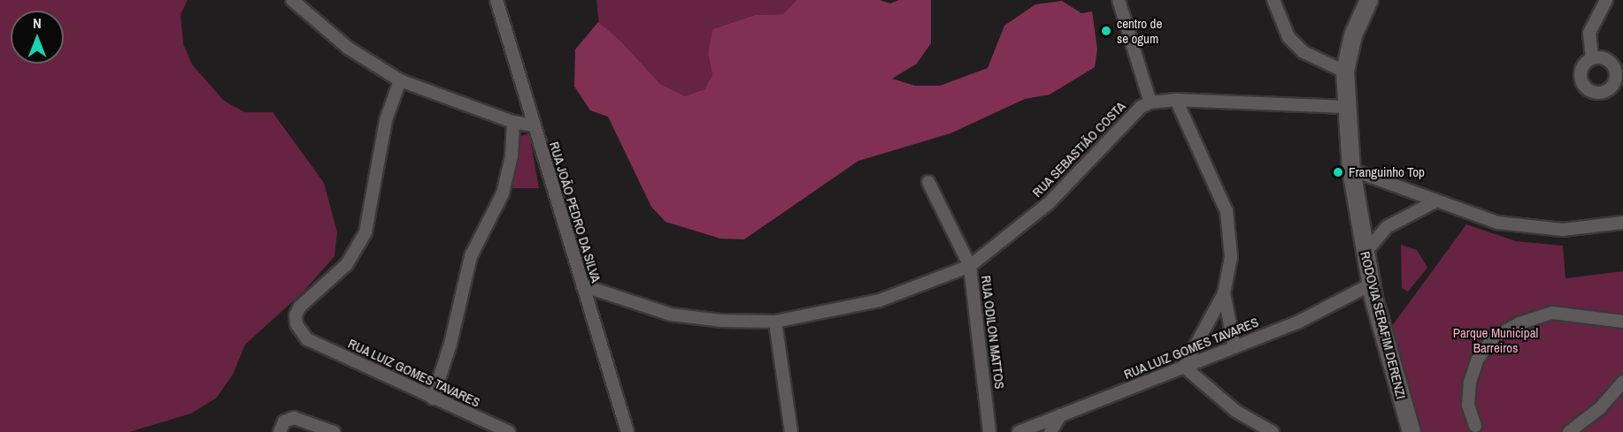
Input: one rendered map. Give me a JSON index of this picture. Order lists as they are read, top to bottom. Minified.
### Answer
{"streets":{"main road":["RODOVIA SERAFIM DERENZI"],"street":["RUA SEBASTIÃO COSTA","RUA JOÃO PEDRO DA SILVA","RUA ODILON MATTOS","RUA LUIZ GOMES TAVARES"]},"crossings":[["RUA SEBASTIÃO COSTA","RUA JOÃO PEDRO DA SILVA"],["RUA SEBASTIÃO COSTA","RUA ODILON MATTOS"],["RODOVIA SERAFIM DERENZI","RUA LUIZ GOMES TAVARES"]],"parks":["Parque Municipal Barreiros"],"places":["centro de se ogum","Franguinho Top"],"north":"top"}
